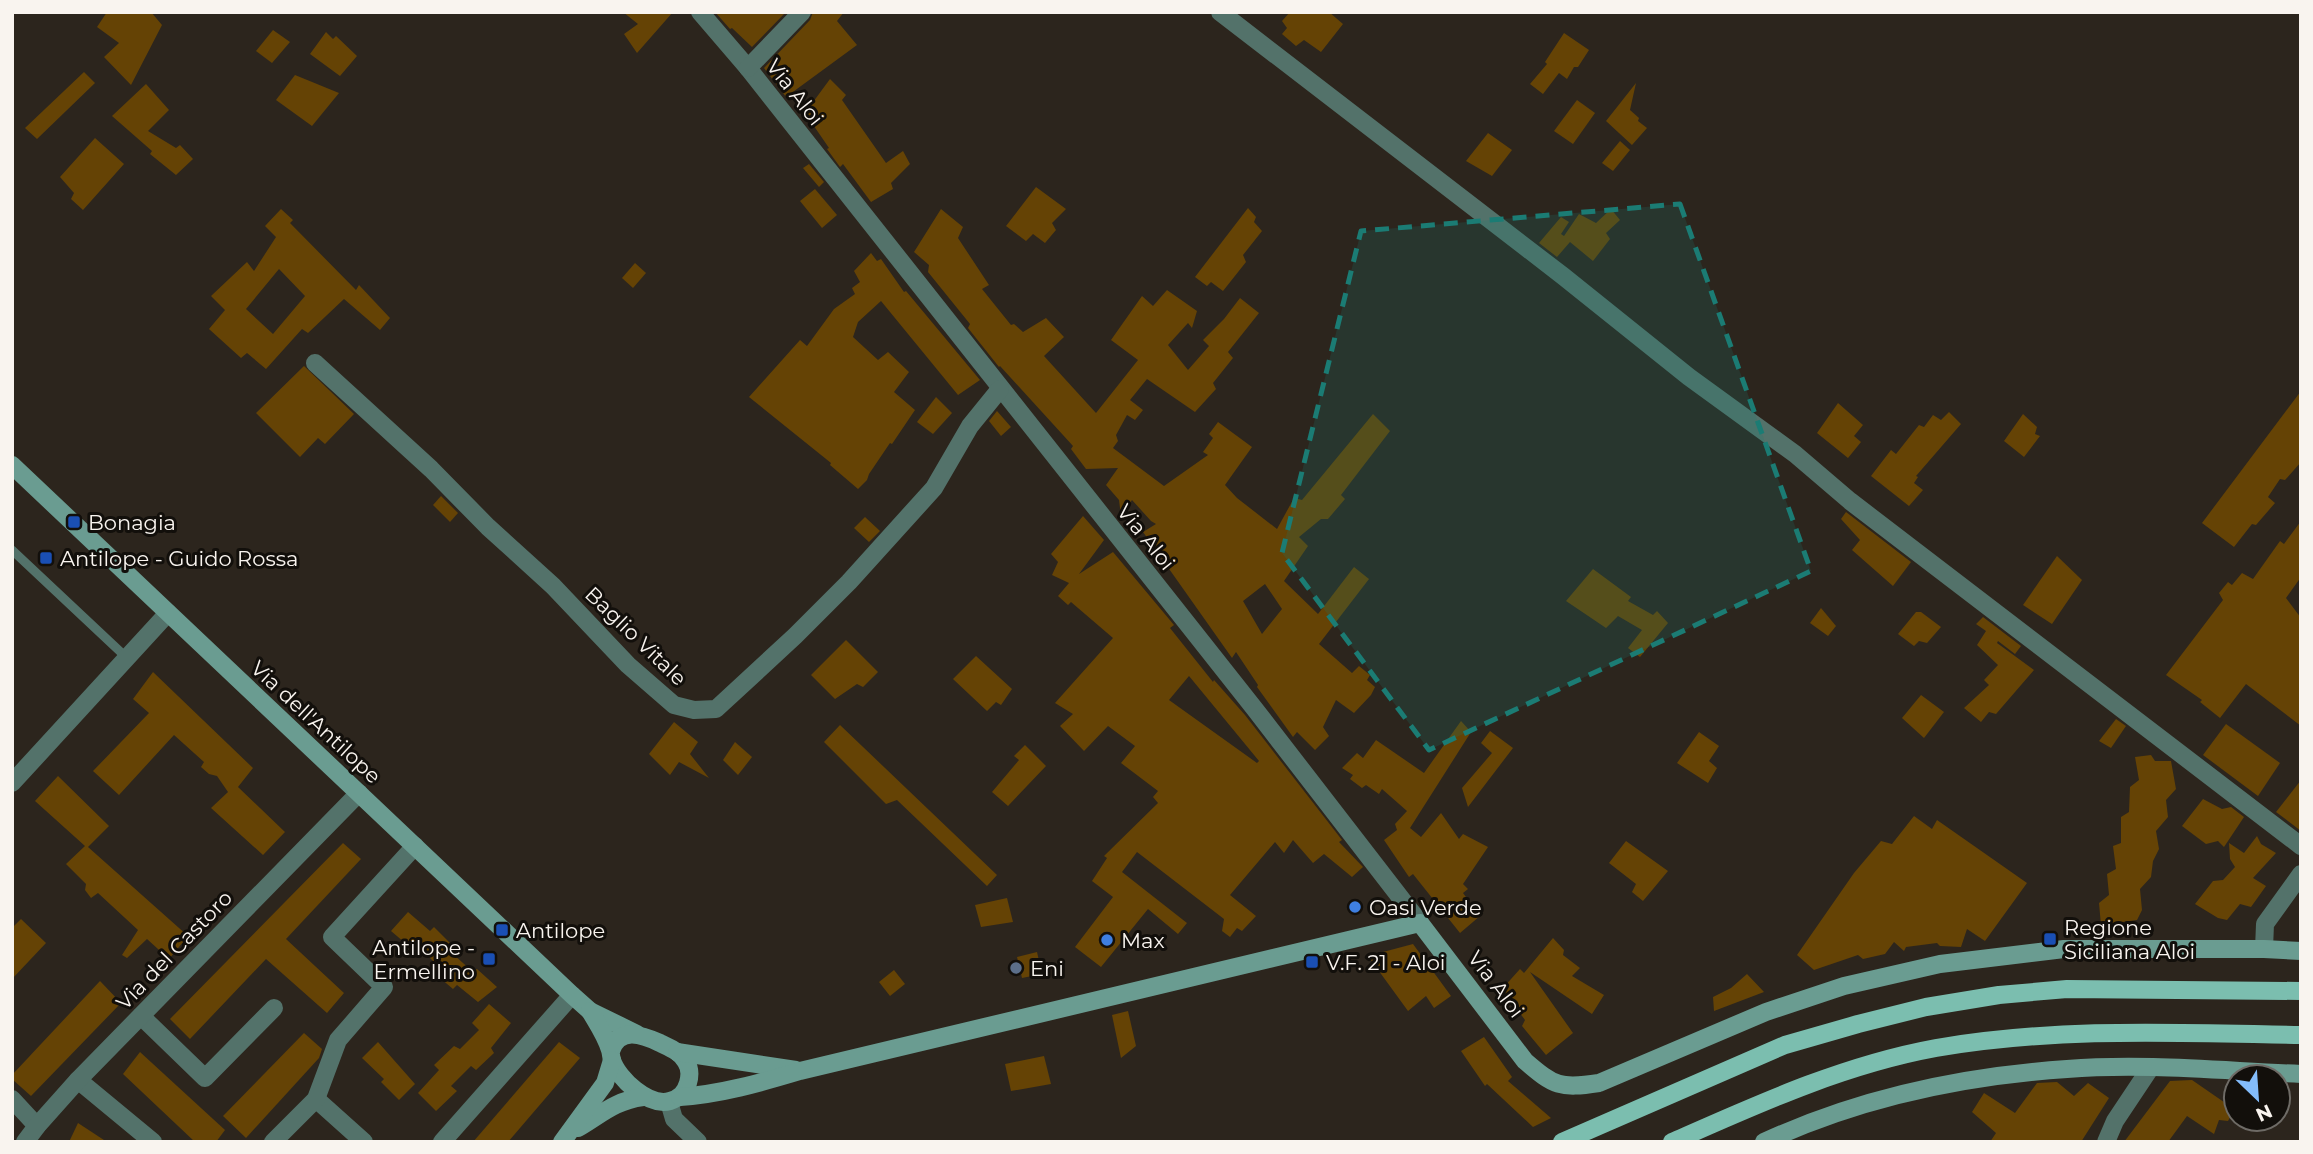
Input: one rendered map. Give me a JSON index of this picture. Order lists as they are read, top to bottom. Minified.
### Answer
{"streets":{"street":["Via Aloi","Baglio Vitale","Via dell'Antilope","Via del Castoro"]},"crossings":[["Via Aloi","Baglio Vitale"],["Via dell'Antilope","Via del Castoro"]],"places":{"transit":["Bonagia","Antilope - Guido Rossa","Antilope","Regione Siciliana Aloi","Antilope - Ermellino","V.F. 21 - Aloi"],"other":["Oasi Verde","Max","Eni"]},"north":"bottom right"}
